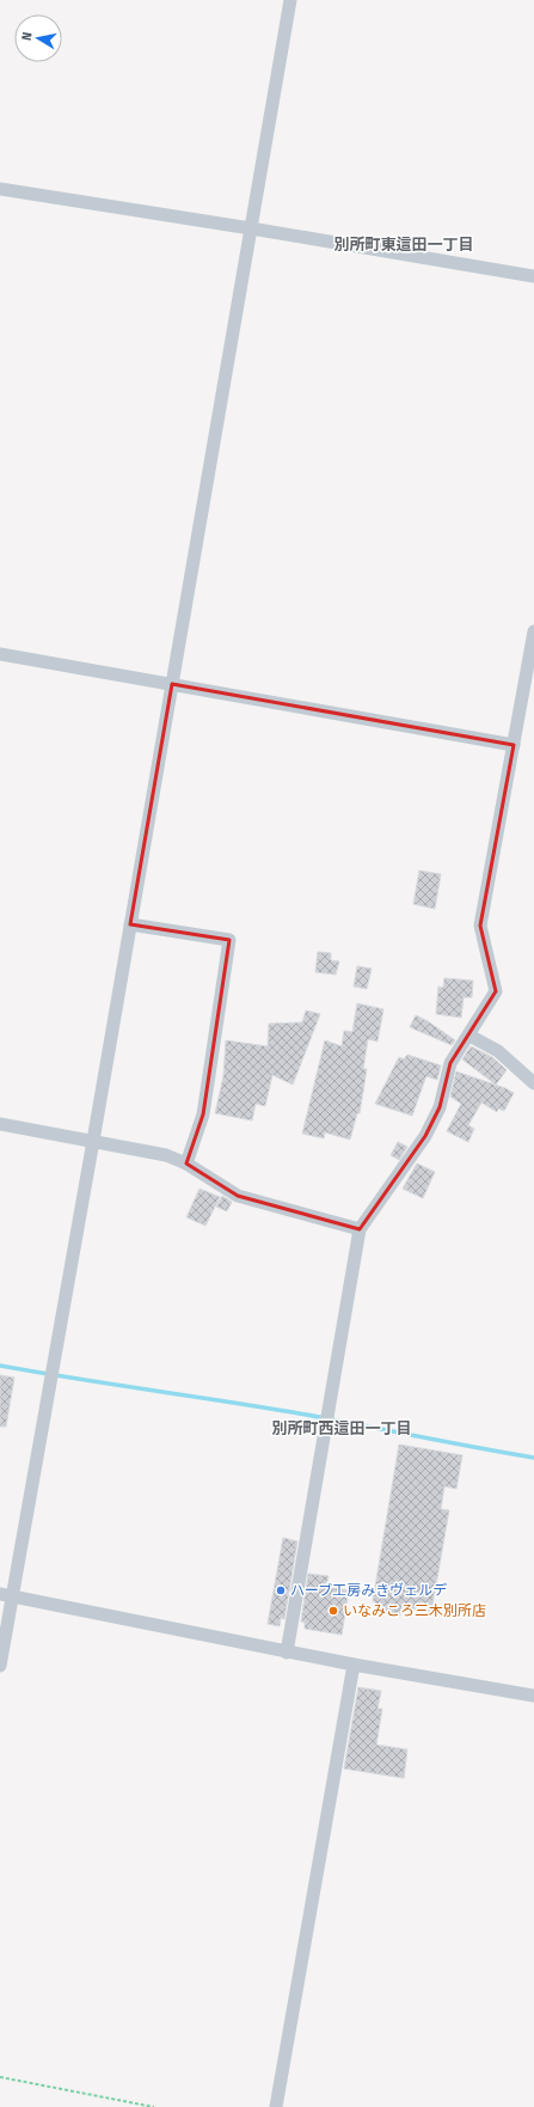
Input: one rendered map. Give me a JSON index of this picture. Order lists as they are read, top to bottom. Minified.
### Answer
{"districts":["別所町東這田一丁目","別所町西這田一丁目"],"places":["ハーブ工房みきヴェルデ","いなみころ三木別所店"],"north":"left"}
